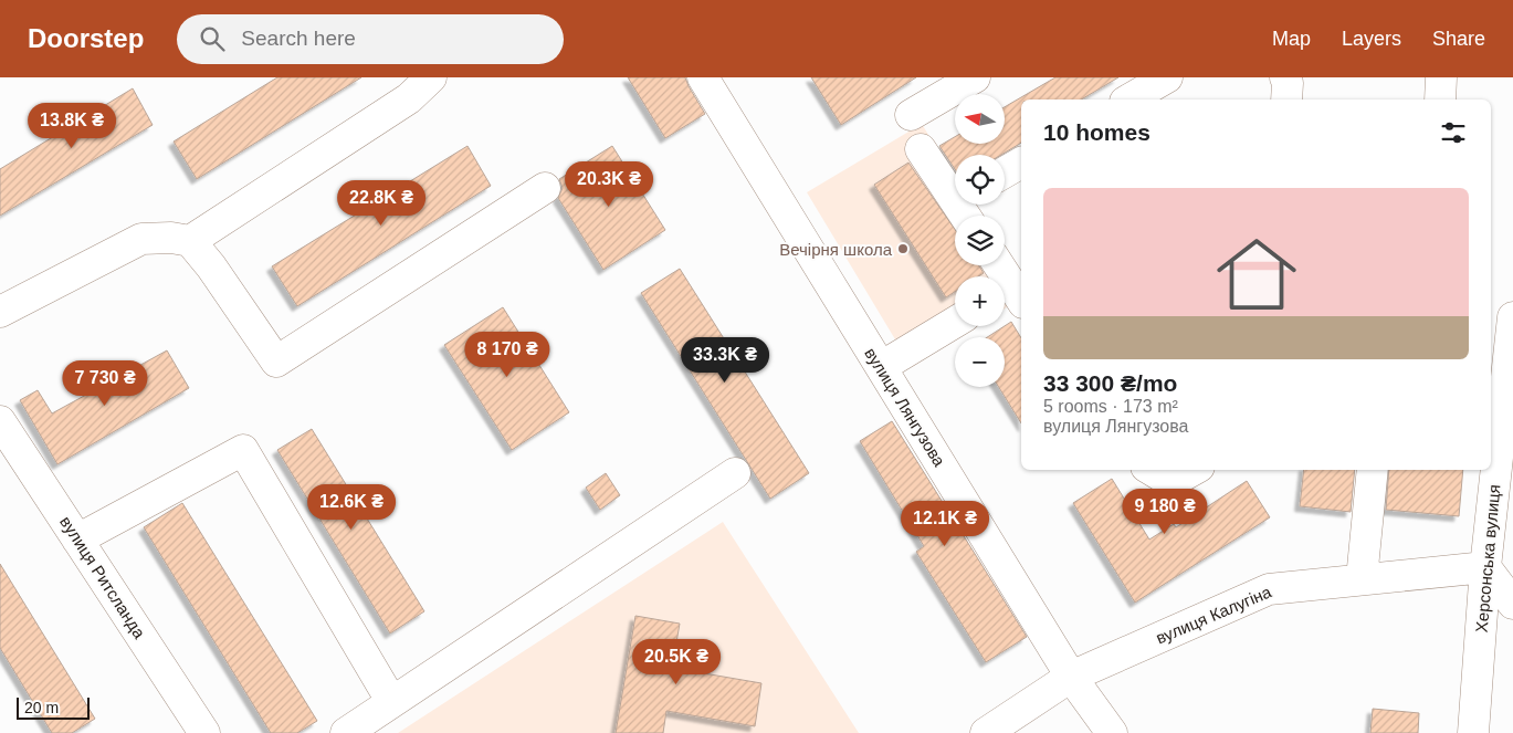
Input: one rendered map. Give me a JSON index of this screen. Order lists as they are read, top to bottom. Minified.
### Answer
{"streets":{"street":["вулиця Лянгузова","Херсонська вулиця","вулиця Ритсланда","вулиця Калугіна"]},"crossings":[["вулиця Лянгузова","вулиця Калугіна"],["Херсонська вулиця","вулиця Калугіна"]],"places":["Вечірня школа"],"scale_bar":"20 m","north":"left","page":{"header":"Doorstep","search":"Search here","nav":["Map","Layers","Share"],"map_buttons":["+","−"],"heading":"10 homes","price":["13.8K ₴","20.3K ₴","22.8K ₴","8 170 ₴","33.3K ₴","7 730 ₴","12.6K ₴","9 180 ₴","12.1K ₴","20.5K ₴"],"list":[{"name":"33 300 ₴/mo","note":"5 rooms · 173 m² · вулиця Лянгузова"}],"scale":"20 m"}}
